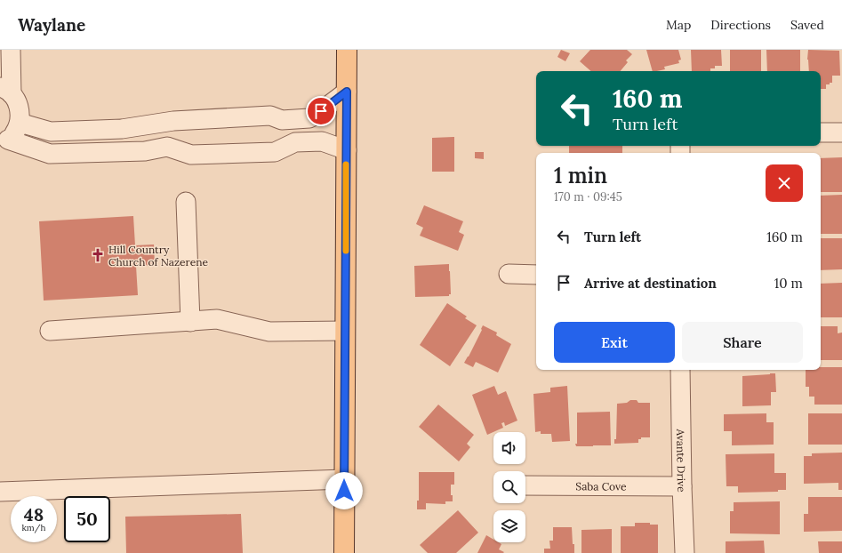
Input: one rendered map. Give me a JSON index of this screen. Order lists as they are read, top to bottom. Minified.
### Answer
{"streets":{"street":["Avante Drive","Saba Cove"]},"crossings":[["Avante Drive","Saba Cove"]],"places":{"church":["Hill Country Church of Nazerene"]},"page":{"header":"Waylane","nav":["Map","Directions","Saved"],"turn":["160 m","Turn left"],"heading":["1 min","170 m · 09:45"],"list":[{"name":"Turn left","value":"160 m"},{"name":"Arrive at destination","value":"10 m"}],"buttons":["Exit","Share"],"speed":"48 km/h","limit":"50"}}
